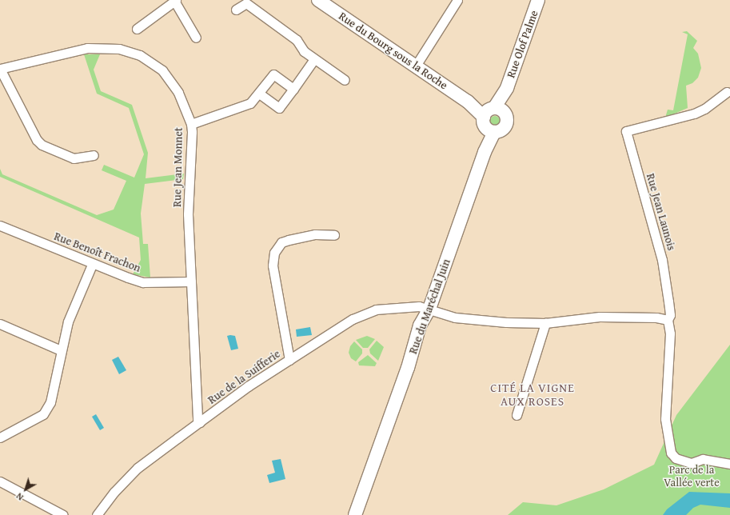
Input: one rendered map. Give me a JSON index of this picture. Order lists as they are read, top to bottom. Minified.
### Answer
{"streets":{"main road":["Rue Olof Palme","Rue du Bourg sous la Roche","Rue du Maréchal Juin"],"street":["Rue Jean Monnet","Rue Jean Launois","Rue Benoît Frachon","Rue de la Suifferie"]},"crossings":[["Rue Olof Palme","Rue du Bourg sous la Roche"],["Rue Olof Palme","Rue du Maréchal Juin"],["Rue du Bourg sous la Roche","Rue du Maréchal Juin"],["Rue Jean Monnet","Rue Benoît Frachon"],["Rue Jean Monnet","Rue de la Suifferie"],["Rue Jean Launois","Rue de la Suifferie"],["Rue du Maréchal Juin","Rue de la Suifferie"]],"districts":["CITÉ LA VIGNE AUX ROSES"],"parks":["Parc de la Vallée verte"],"north":"bottom left"}
